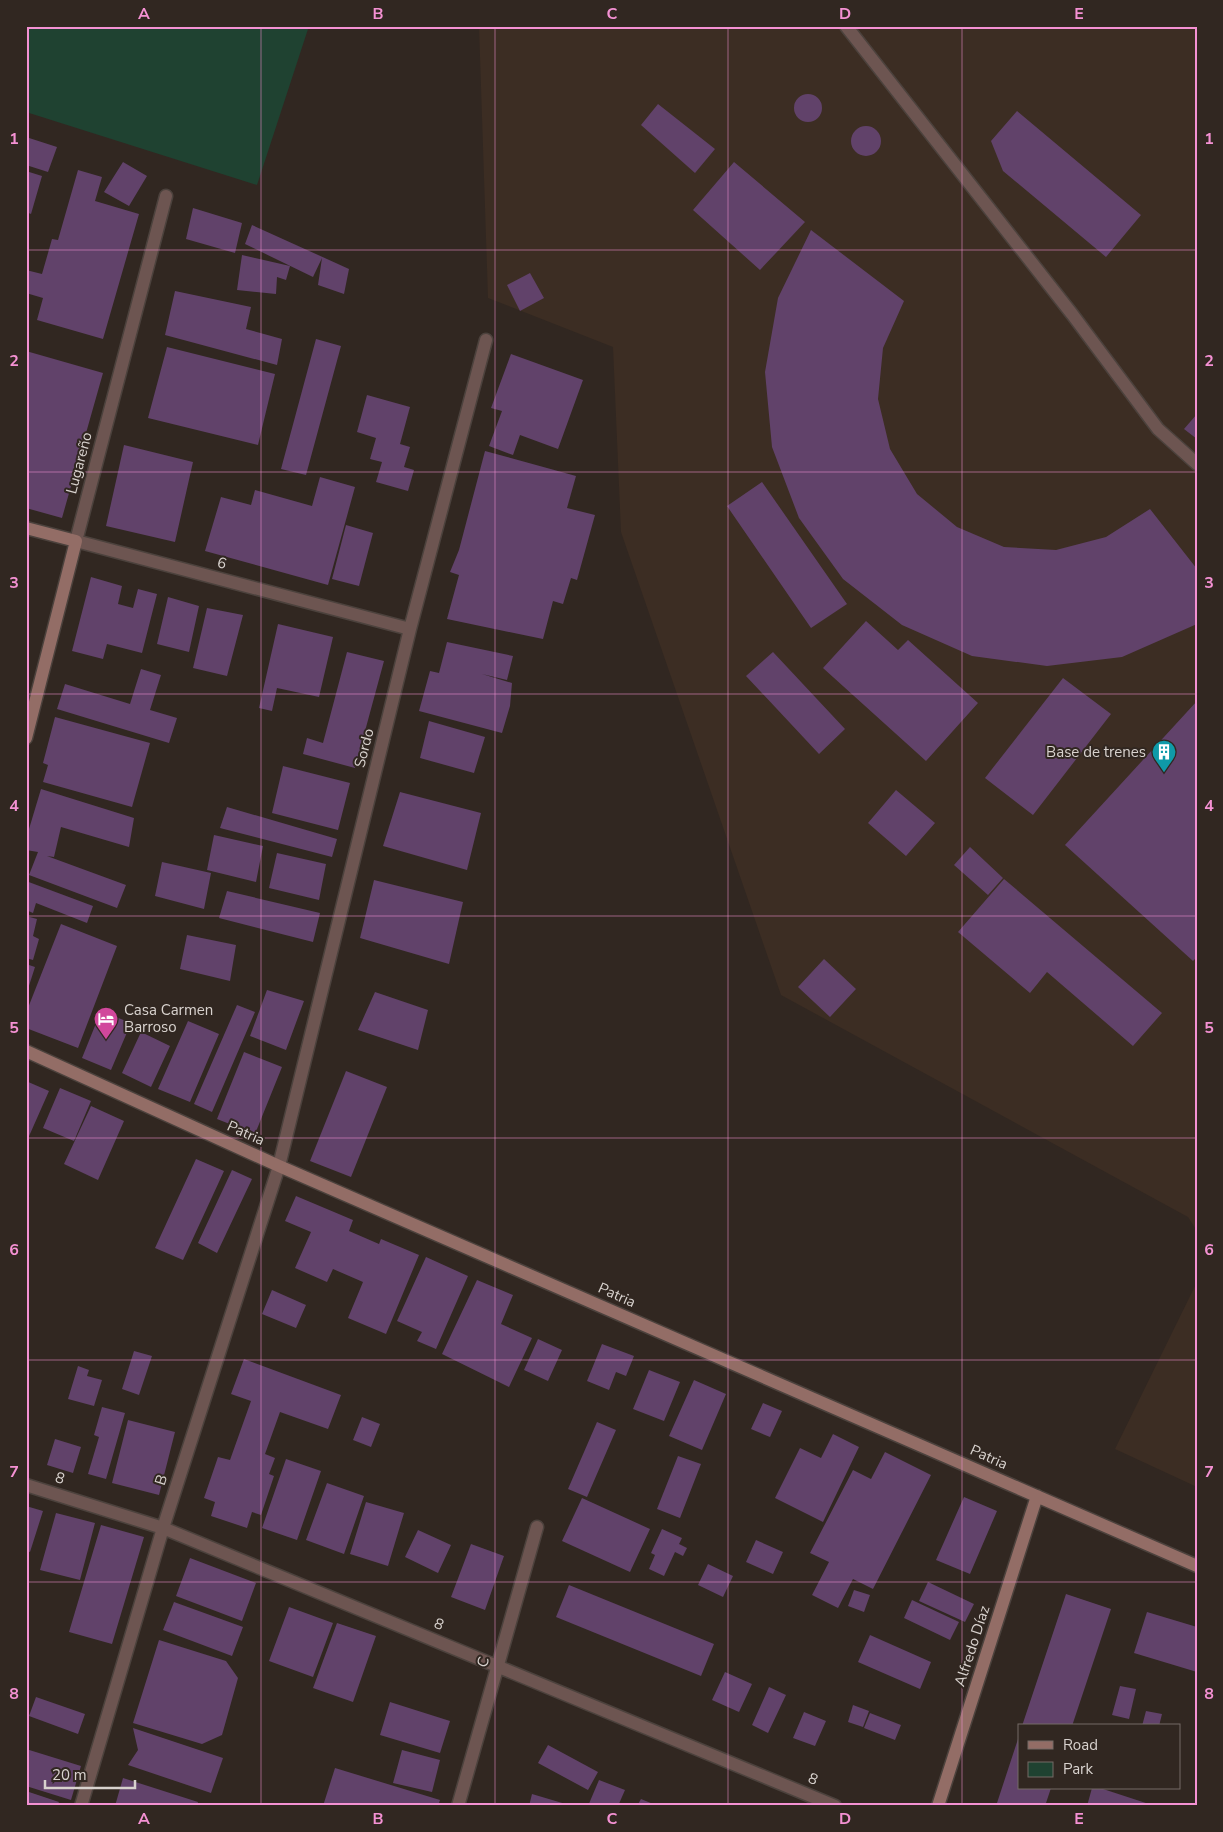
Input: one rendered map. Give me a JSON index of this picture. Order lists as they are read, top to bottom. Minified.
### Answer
{"streets":{"street":["Lugareño","6","Sordo","Patria","8","B","Alfredo Díaz","C"]},"crossings":[["Lugareño","6"],["6","Sordo"],["Sordo","Patria"],["Sordo","B"],["Patria","B"],["Patria","Alfredo Díaz"],["8","B"],["8","C"]],"places":{"building":["Base de trenes"],"hotel":["Casa Carmen Barroso"]},"legend":["Road","Park"],"scale_bar":"20 m","grid":{"columns":["A","B","C","D","E"],"rows":["1","2","3","4","5","6","7","8"]}}
